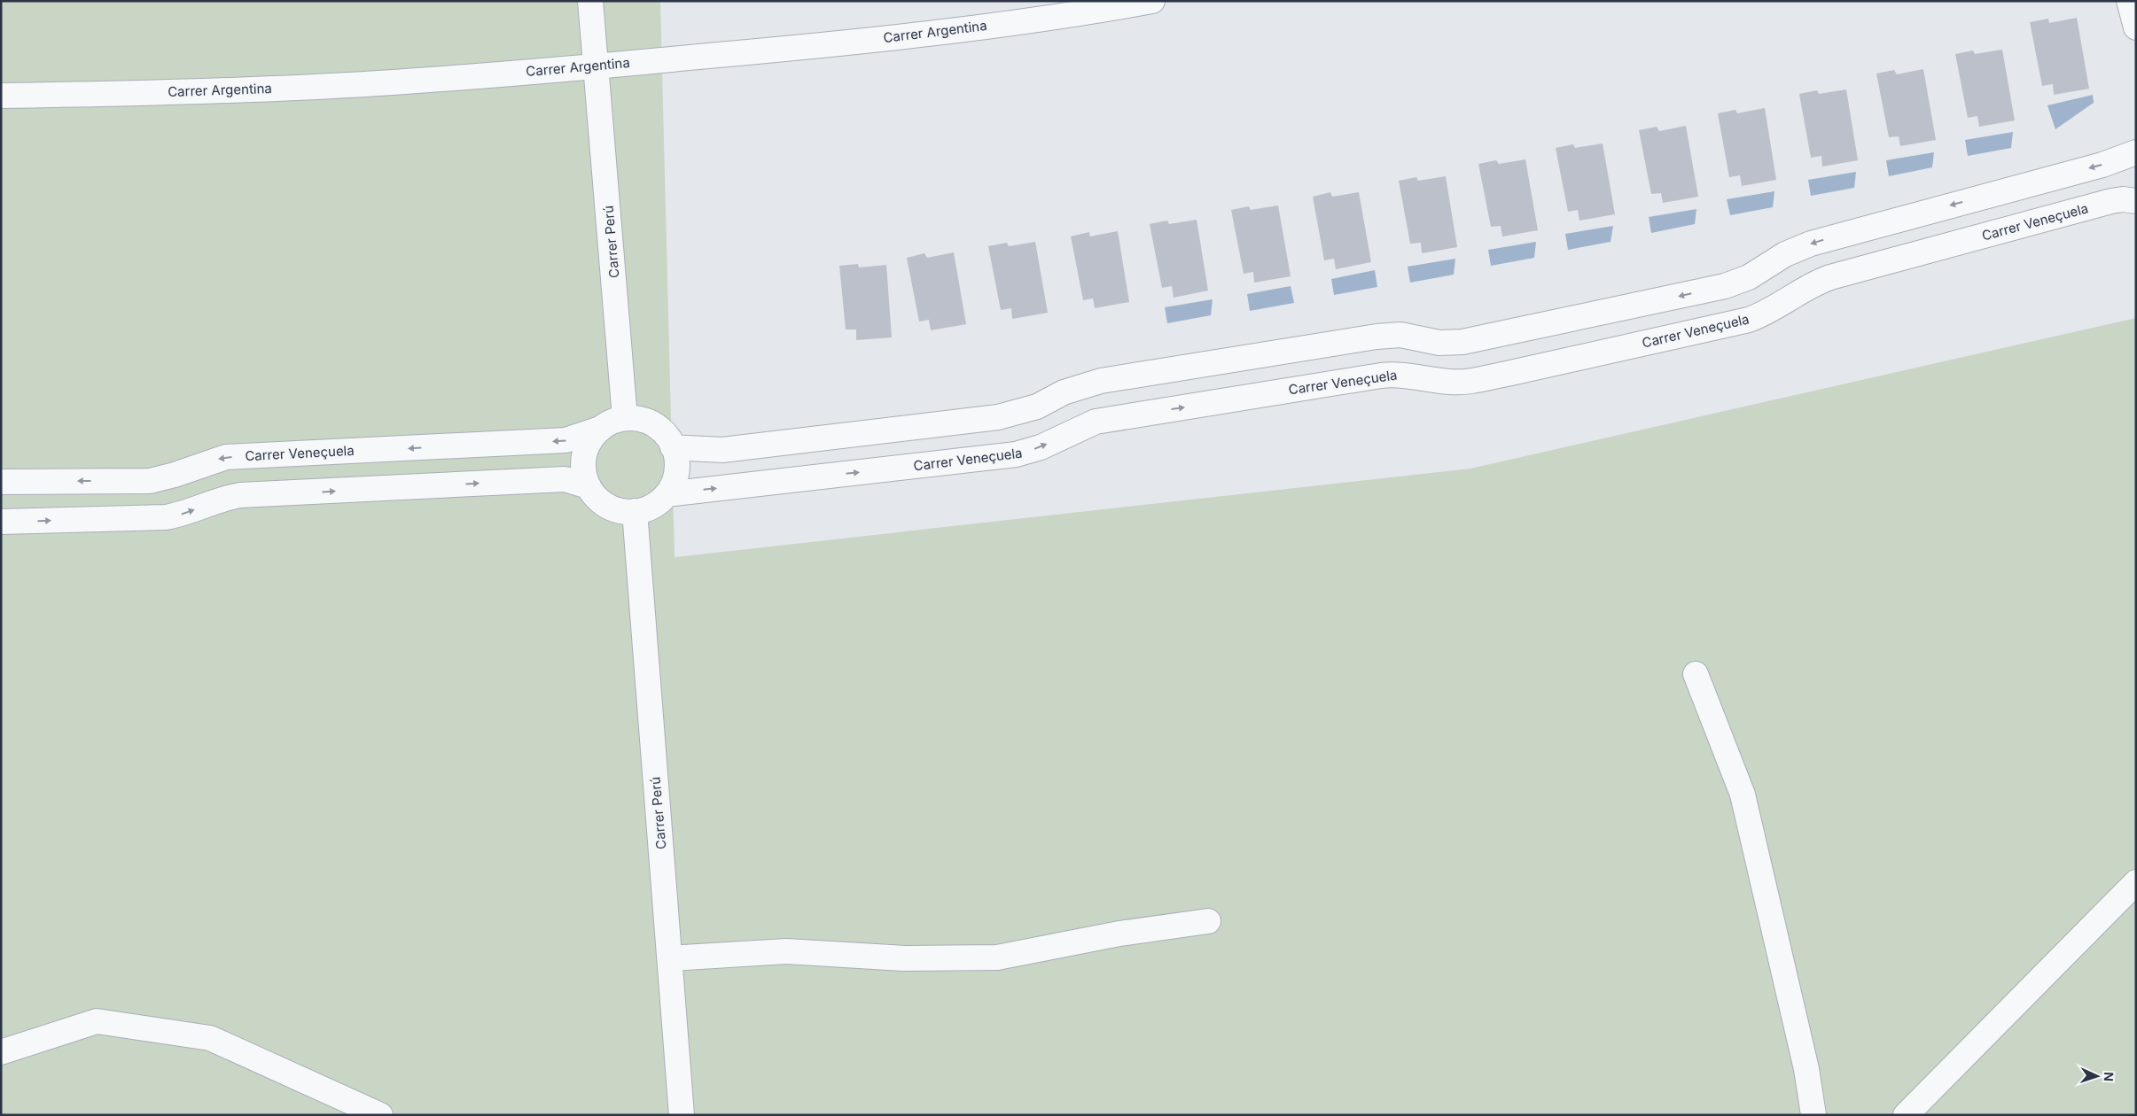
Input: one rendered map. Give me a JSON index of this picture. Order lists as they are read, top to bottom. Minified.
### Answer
{"streets":{"street":["Carrer Argentina","Carrer Veneçuela","Carrer Perú"]},"crossings":[["Carrer Argentina","Carrer Perú"],["Carrer Veneçuela","Carrer Perú"]],"north":"right"}
